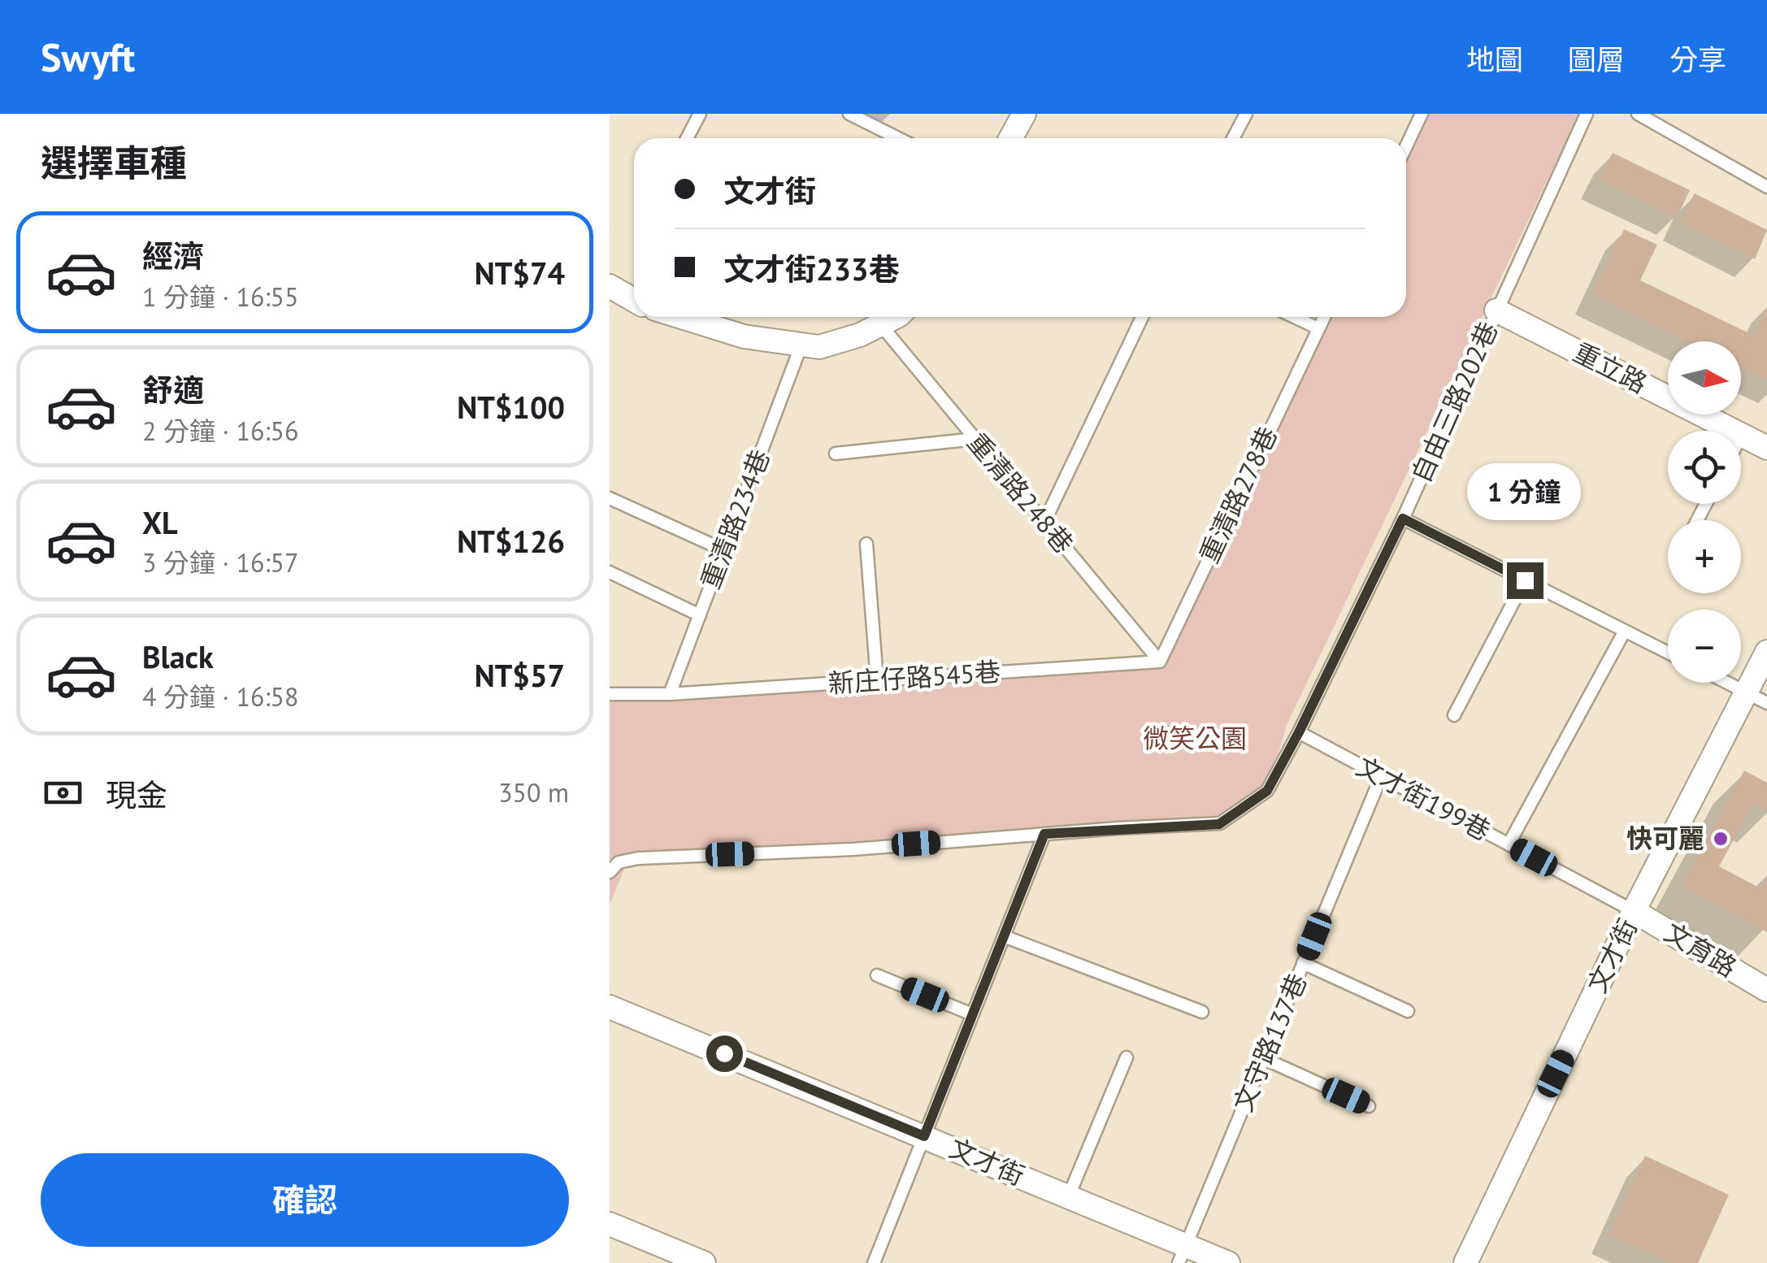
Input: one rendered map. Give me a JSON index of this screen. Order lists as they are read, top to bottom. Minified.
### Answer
{"streets":{"street":["重立路","文育路","文才街"],"lane":["自由三路202巷","重清路248巷","重清路278巷","重清路234巷","新庄仔路545巷","文才街199巷","文守路137巷"]},"crossings":[["重立路","自由三路202巷"],["自由三路202巷","文才街199巷"],["重清路248巷","重清路278巷"],["重清路248巷","新庄仔路545巷"],["重清路278巷","新庄仔路545巷"],["重清路234巷","新庄仔路545巷"],["文才街199巷","文育路"],["文才街199巷","文才街"],["文才街199巷","文守路137巷"],["文育路","文才街"],["文才街","文守路137巷"]],"parks":["微笑公園"],"places":["快可麗"],"north":"right","page":{"header":"Swyft","nav":["地圖","圖層","分享"],"heading":"選擇車種","banner":["文才街","文才街233巷"],"list":[{"name":"經濟","note":"1 分鐘 · 16:55","value":"NT$74"},{"name":"舒適","note":"2 分鐘 · 16:56","value":"NT$100"},{"name":"XL","note":"3 分鐘 · 16:57","value":"NT$126"},{"name":"Black","note":"4 分鐘 · 16:58","value":"NT$57"}],"map_buttons":["+","−"],"bubble":"1 分鐘","pay":["現金","350 m"],"buttons":"確認"}}
